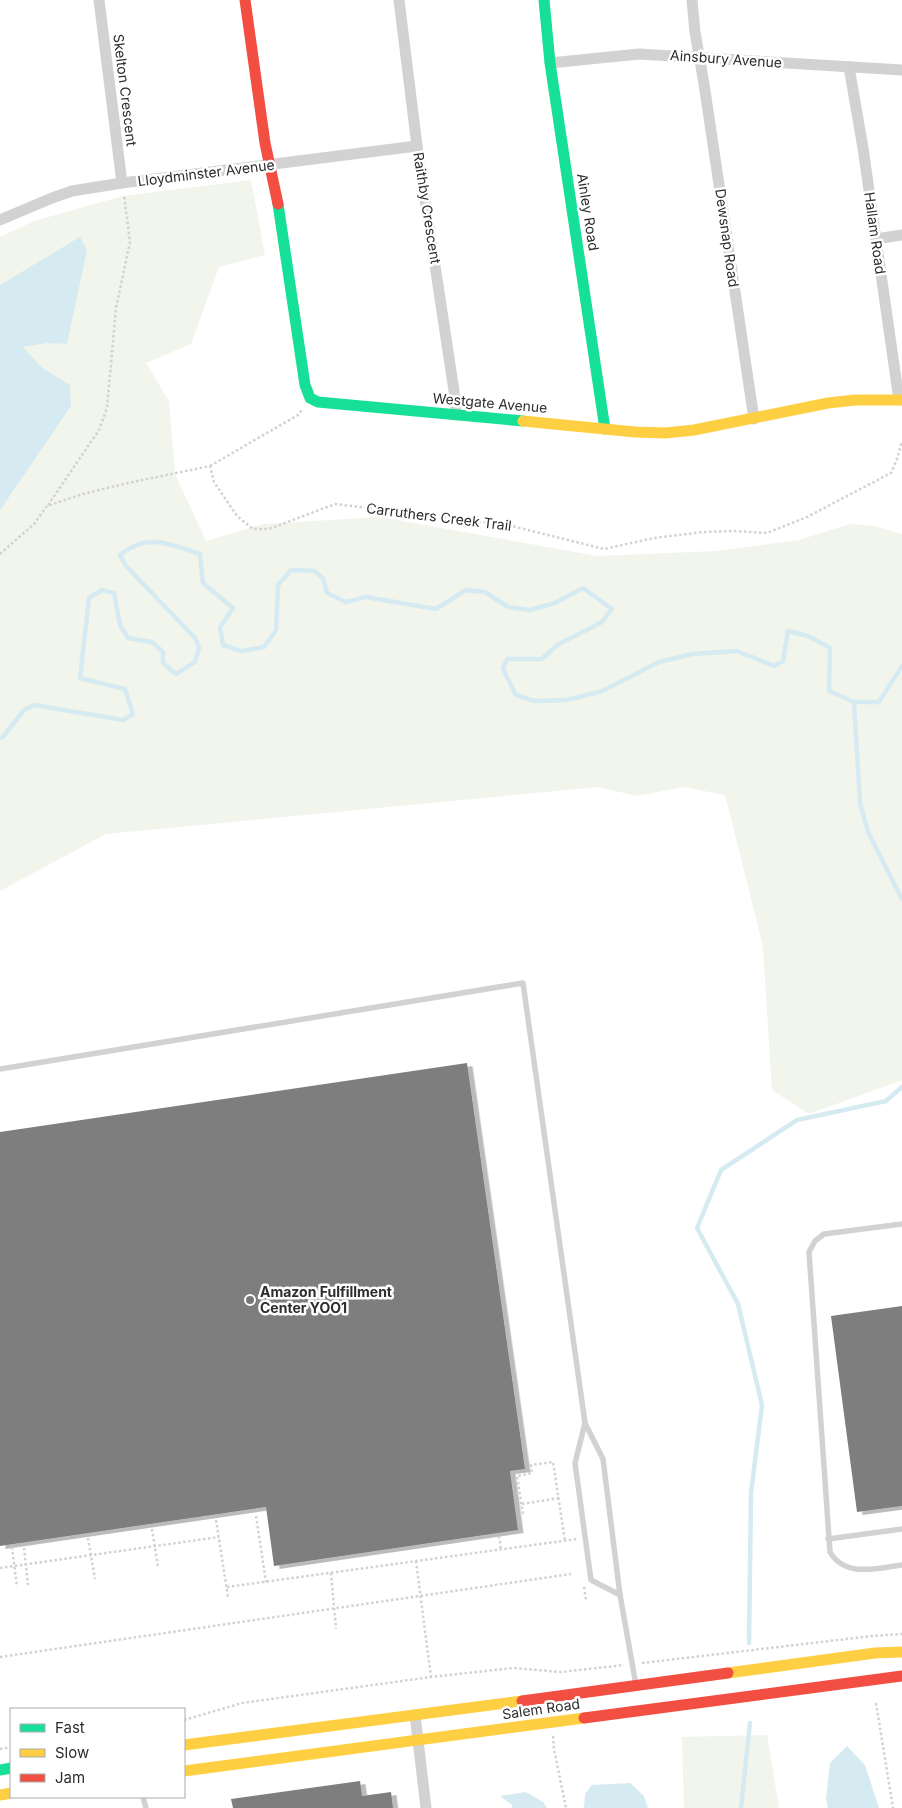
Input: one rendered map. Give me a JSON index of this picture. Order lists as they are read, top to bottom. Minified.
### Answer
{"streets":{"main road":["Ainley Road","Westgate Avenue","Salem Road"],"street":["Ainsbury Avenue","Skelton Crescent","Lloydminster Avenue","Raithby Crescent","Hallam Road","Dewsnap Road"],"path":["Carruthers Creek Trail"]},"crossings":[["Ainsbury Avenue","Ainley Road"],["Ainsbury Avenue","Hallam Road"],["Ainsbury Avenue","Dewsnap Road"],["Skelton Crescent","Lloydminster Avenue"],["Lloydminster Avenue","Raithby Crescent"],["Raithby Crescent","Westgate Avenue"],["Ainley Road","Westgate Avenue"],["Hallam Road","Westgate Avenue"],["Dewsnap Road","Westgate Avenue"]],"places":["Amazon Fulfillment Center YOO1"],"legend":["Fast","Slow","Jam"]}
